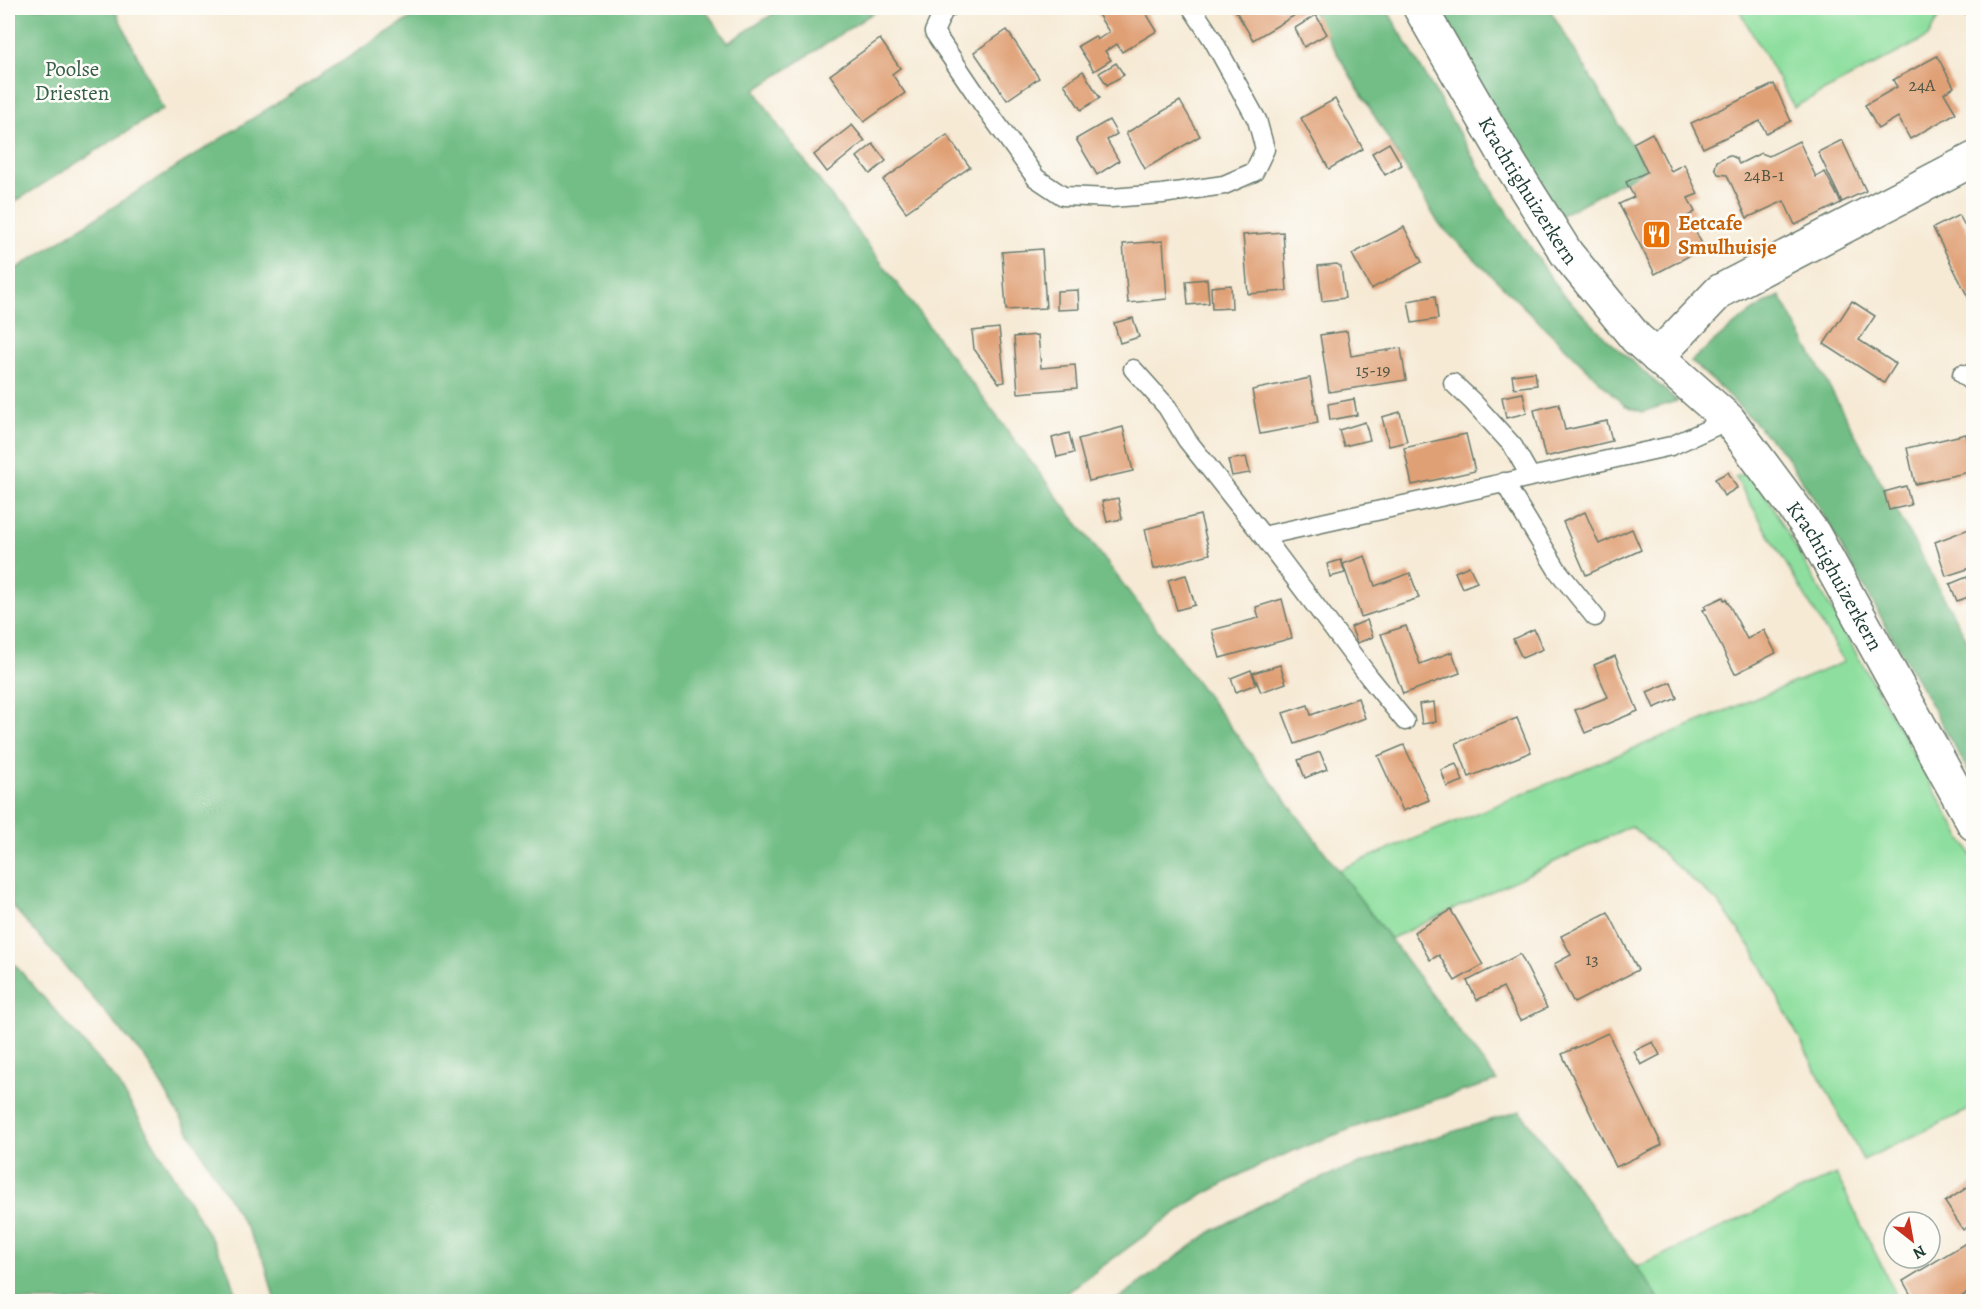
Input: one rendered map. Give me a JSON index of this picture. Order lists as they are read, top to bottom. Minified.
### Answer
{"streets":{"street":["Krachtighuizerkern"]},"parks":["Poolse Driesten"],"places":{"restaurant":["Eetcafe Smulhuisje"]},"house_numbers":["24A","24B-1","15-19","13"],"north":"bottom right"}
